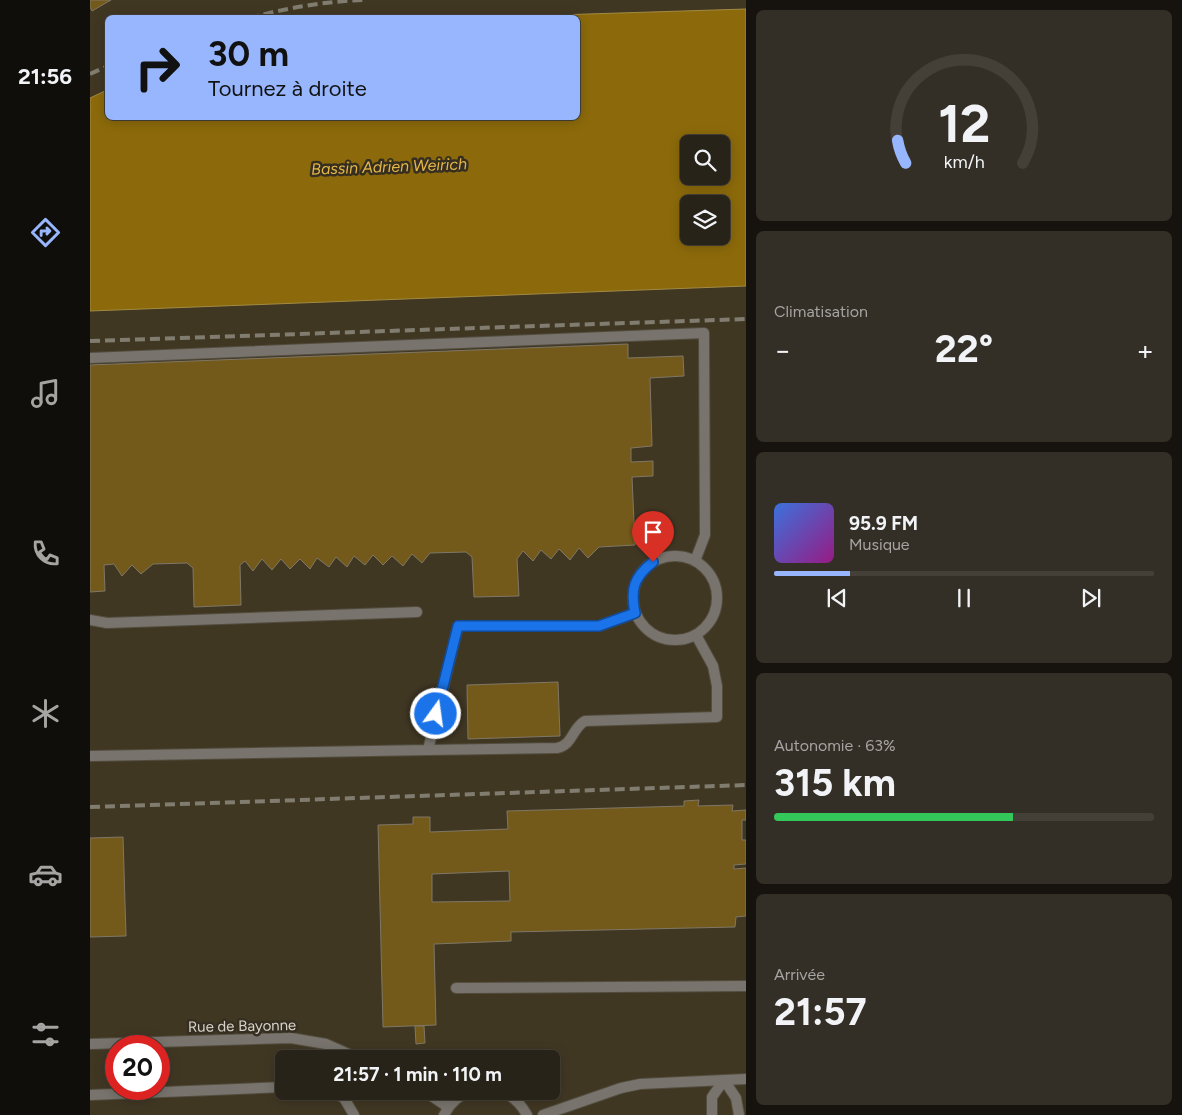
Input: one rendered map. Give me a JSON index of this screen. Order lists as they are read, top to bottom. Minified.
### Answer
{"streets":{"street":["Rue de Bayonne"]},"water":["Bassin Adrien Weirich"],"page":{"tabs":"21:56","turn":["30 m","Tournez à droite"],"tile":["Climatisation",["Autonomie · 63%","315 km"],["Arrivée","21:57"]],"heat":["−","22°","+"],"song":["95.9 FM","Musique"],"limit":"20","trip":"21:57 · 1 min · 110 m","gauge":["12","km/h"]}}
